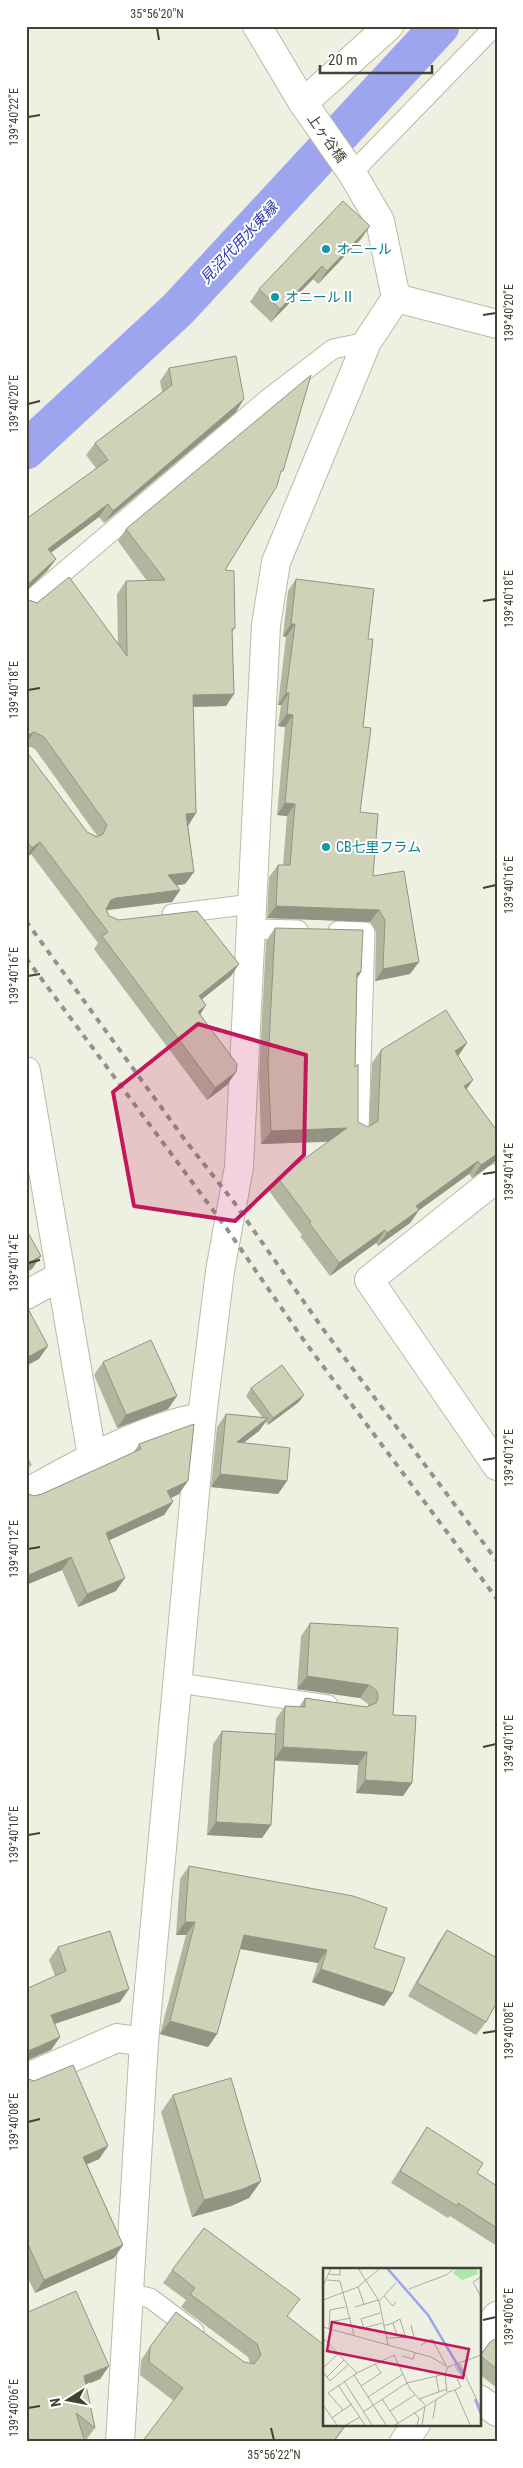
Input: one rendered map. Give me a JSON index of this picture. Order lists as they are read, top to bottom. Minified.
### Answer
{"streets":{"street":["上ヶ谷橋"]},"water":["見沼代用水東縁"],"places":["オニール","オニールⅡ","CB七里フラム"],"scale_bar":"20 m","north":"left","coordinates":["35°56'20\"N","139°40'22\"E","139°40'20\"E","139°40'18\"E","139°40'16\"E","139°40'14\"E","139°40'12\"E","139°40'10\"E","139°40'08\"E","139°40'06\"E","35°56'22\"N"]}
